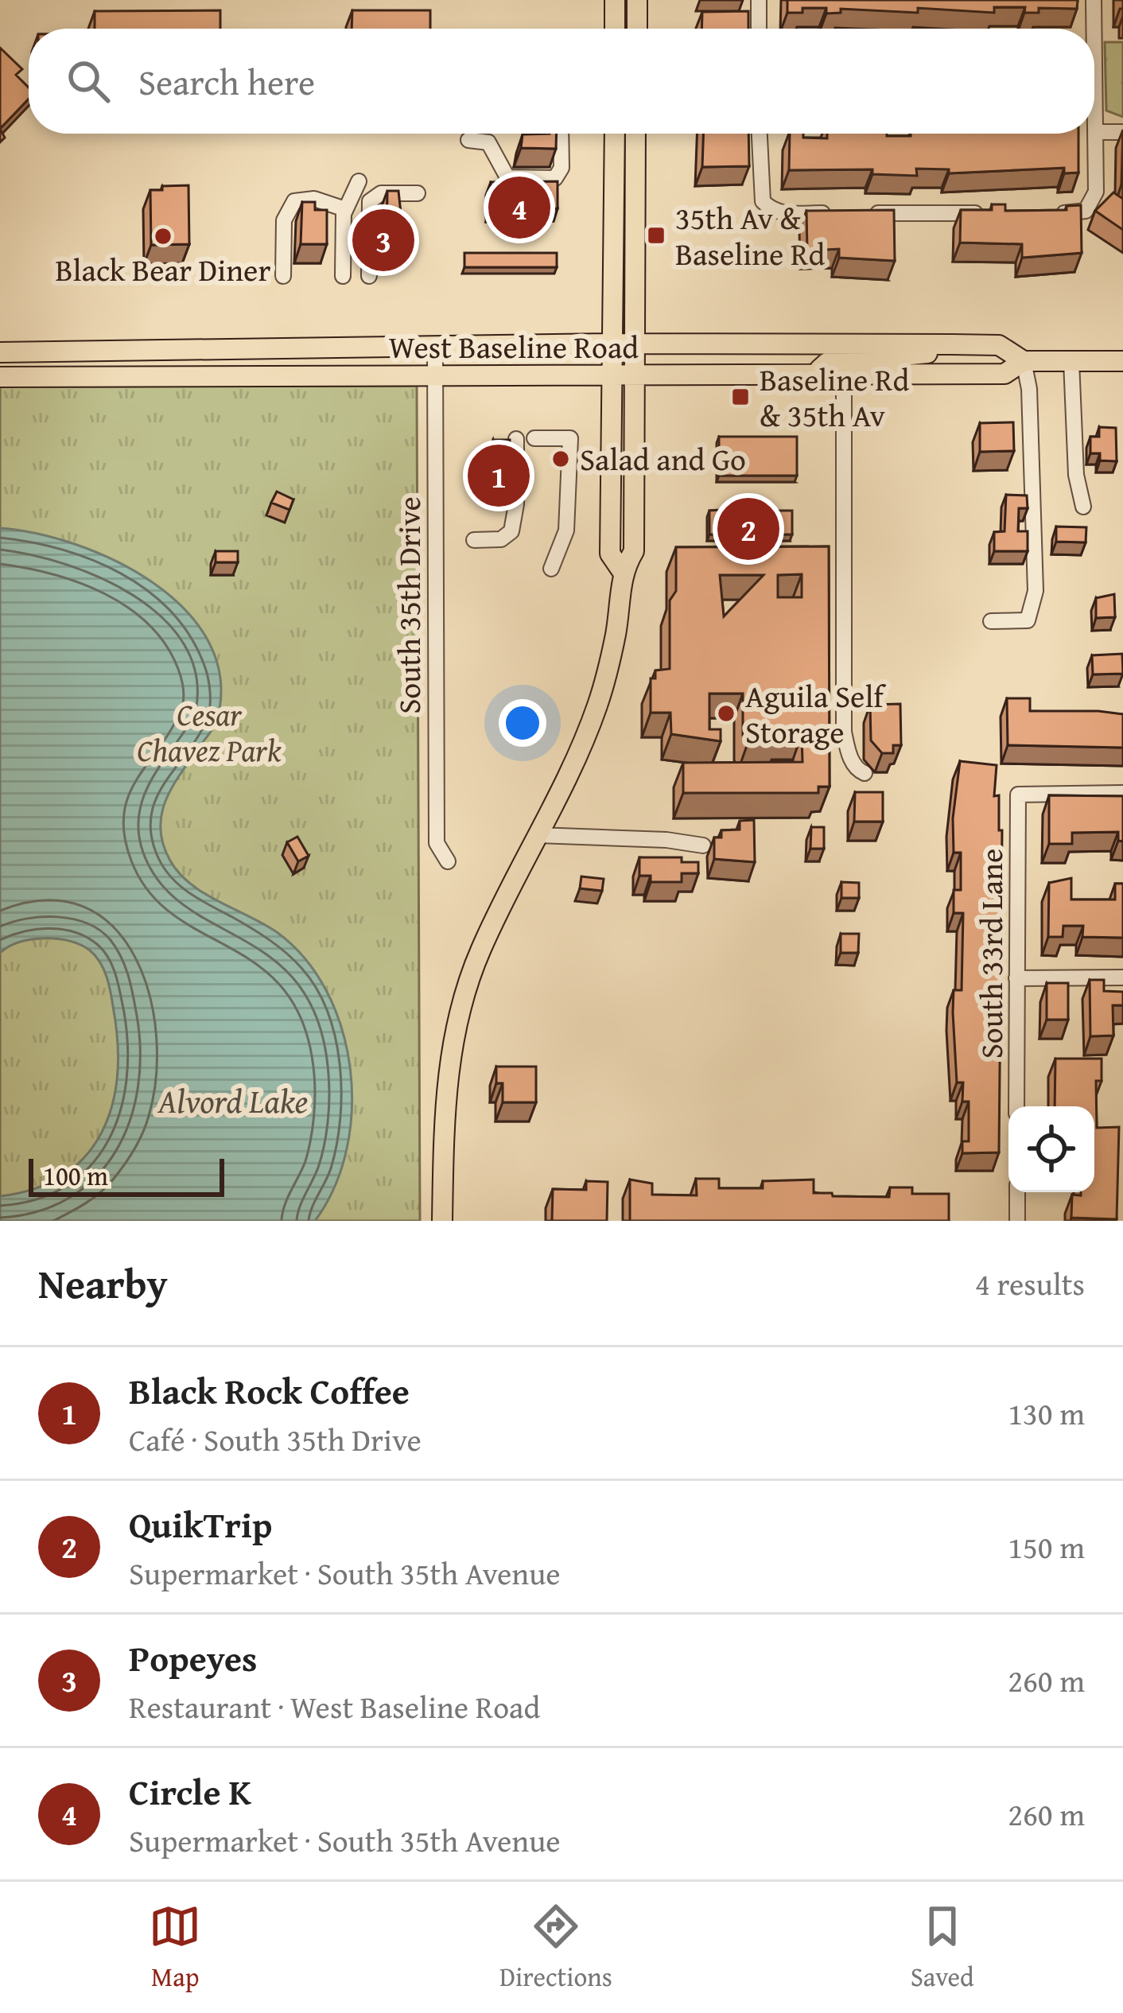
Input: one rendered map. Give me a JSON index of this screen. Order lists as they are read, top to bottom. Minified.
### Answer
{"streets":{"main road":["West Baseline Road"],"street":["South 35th Drive","South 33rd Lane"]},"crossings":[["West Baseline Road","South 35th Drive"]],"water":["Alvord Lake"],"parks":["Cesar Chavez Park"],"places":{"transit":["35th Av & Baseline Rd","Baseline Rd & 35th Av"],"other":["Black Bear Diner","Salad and Go","Aguila Self Storage"]},"scale_bar":"100 m","page":{"search":"Search here","pins":["4","3","1","2"],"scale":"100 m","heading":["Nearby","4 results"],"list":[{"mark":"1","name":"Black Rock Coffee","note":"Café · South 35th Drive","value":"130 m"},{"mark":"2","name":"QuikTrip","note":"Supermarket · South 35th Avenue","value":"150 m"},{"mark":"3","name":"Popeyes","note":"Restaurant · West Baseline Road","value":"260 m"},{"mark":"4","name":"Circle K","note":"Supermarket · South 35th Avenue","value":"260 m"}],"nav":["Map","Directions","Saved"]}}
